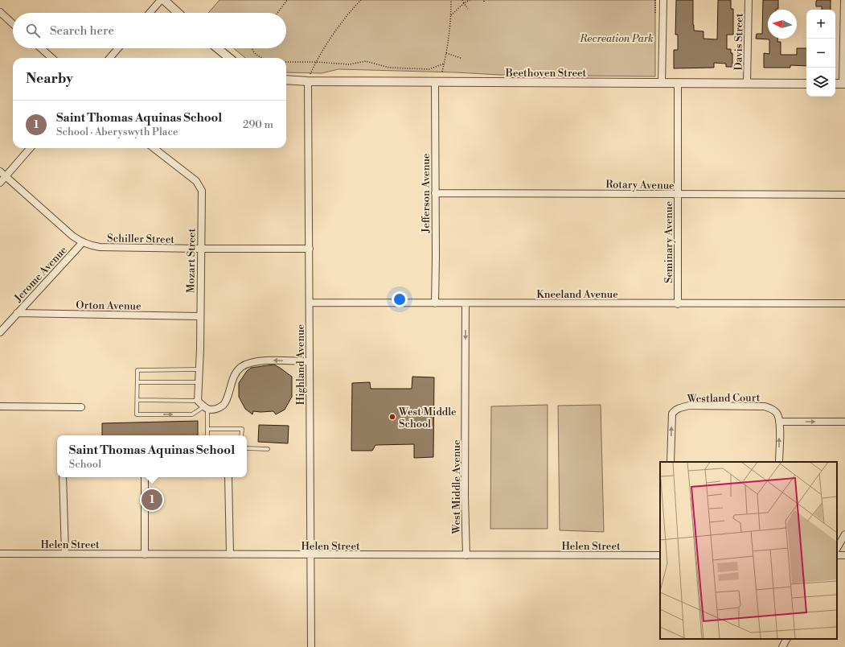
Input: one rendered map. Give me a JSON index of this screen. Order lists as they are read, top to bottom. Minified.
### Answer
{"streets":{"street":["Davis Street","Beethoven Street","Rotary Avenue","Jefferson Avenue","Schiller Street","Seminary Avenue","Mozart Street","Jerome Avenue","Kneeland Avenue","Orton Avenue","Highland Avenue","Westland Court","West Middle Avenue","Helen Street"]},"crossings":[["Davis Street","Beethoven Street"],["Beethoven Street","Jefferson Avenue"],["Beethoven Street","Seminary Avenue"],["Beethoven Street","Highland Avenue"],["Rotary Avenue","Jefferson Avenue"],["Rotary Avenue","Seminary Avenue"],["Jefferson Avenue","Kneeland Avenue"],["Schiller Street","Mozart Street"],["Schiller Street","Jerome Avenue"],["Schiller Street","Highland Avenue"],["Seminary Avenue","Kneeland Avenue"],["Mozart Street","Orton Avenue"],["Jerome Avenue","Orton Avenue"],["Kneeland Avenue","Highland Avenue"],["Kneeland Avenue","West Middle Avenue"],["Highland Avenue","Helen Street"],["West Middle Avenue","Helen Street"]],"one_way":["West Middle Avenue"],"parks":["Recreation Park"],"places":["West Middle School"],"north":"left","page":{"map_buttons":["+","−"],"search":"Search here","heading":"Nearby","list":[{"mark":"1","name":"Saint Thomas Aquinas School","note":"School · Aberyswyth Place","value":"290 m"}],"popup":["Saint Thomas Aquinas School","School"],"pins":"1"}}
